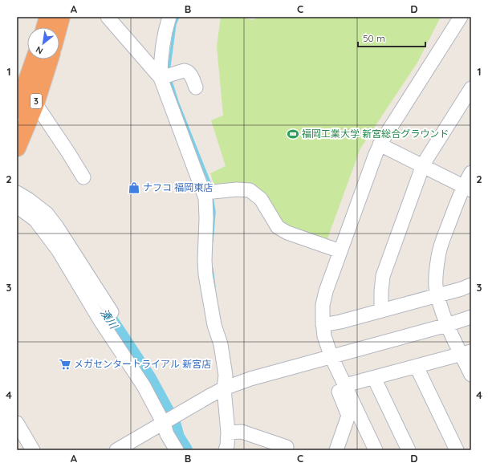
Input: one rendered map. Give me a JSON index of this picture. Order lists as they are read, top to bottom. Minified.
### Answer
{"streets":{"highway":["3"]},"water":["湊川"],"places":{"sports":["福岡工業大学 新宮総合グラウンド"],"shop":["ナフコ 福岡東店"],"supermarket":["メガセンタートライアル 新宮店"]},"scale_bar":"50 m","north":"bottom left","grid":{"columns":["A","B","C","D"],"rows":["1","2","3","4"]}}
